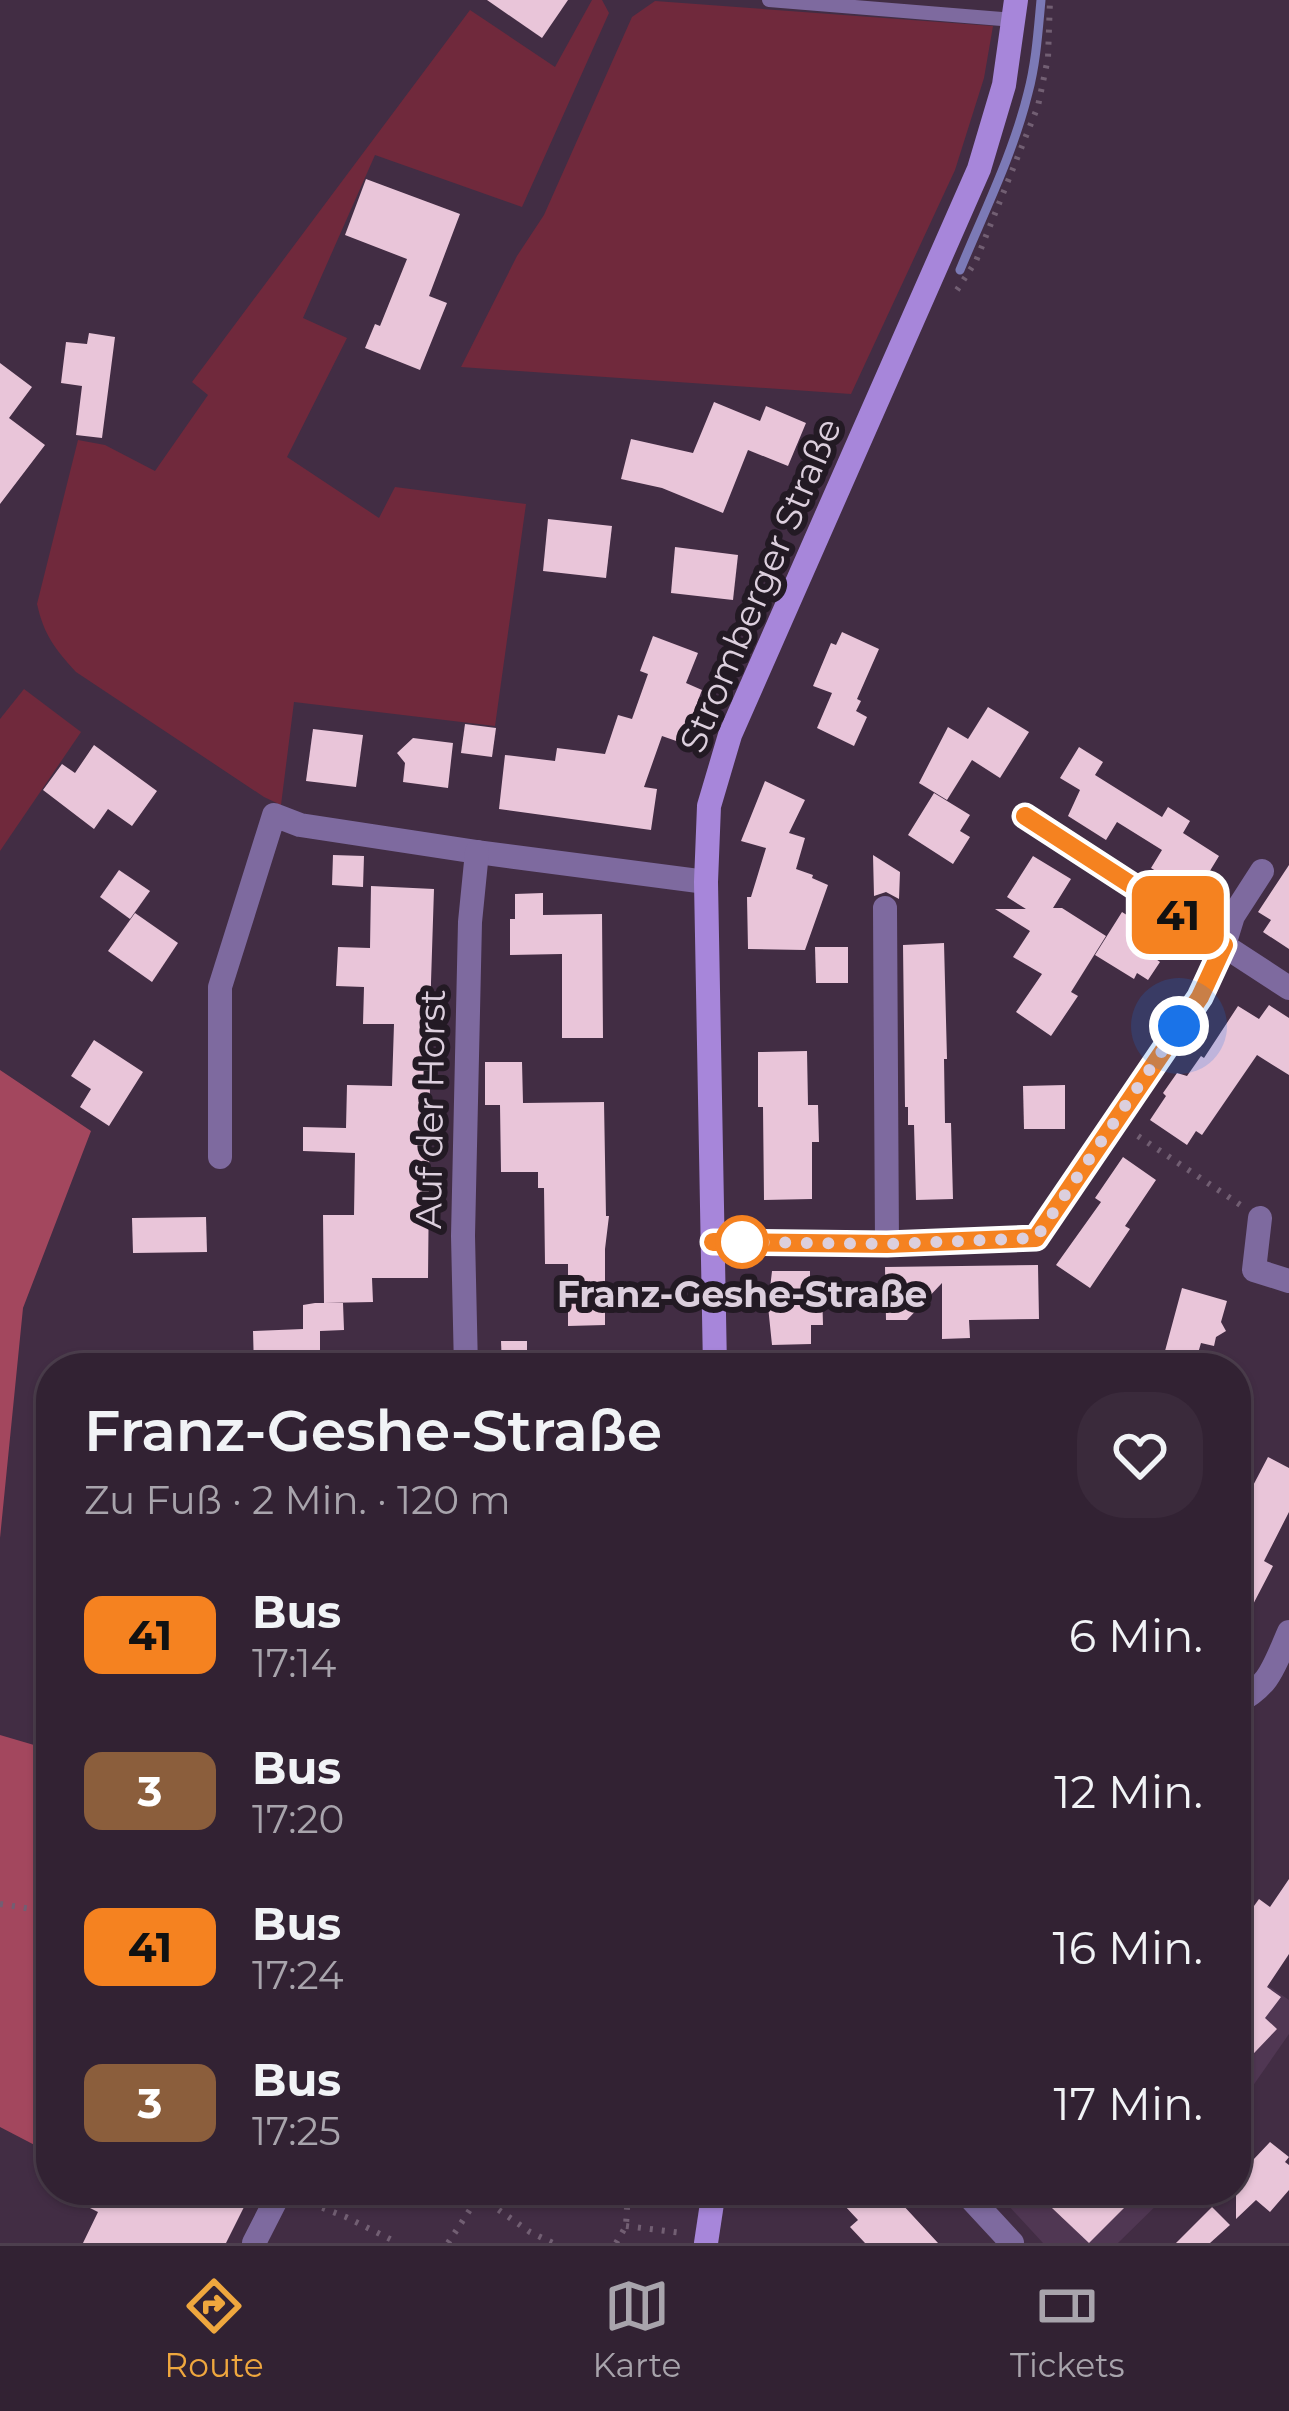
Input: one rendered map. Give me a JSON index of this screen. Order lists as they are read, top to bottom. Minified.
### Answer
{"streets":{"main road":["Stromberger Straße"],"street":["Auf der Horst"]},"places":["Franz-Geshe-Straße"],"lines":["bus line 41"],"page":{"on_map":"41","heading":["Franz-Geshe-Straße","Zu Fuß · 2 Min. · 120 m"],"list":[{"mark":"41","name":"Bus","note":"17:14","value":"6 Min."},{"mark":"3","name":"Bus","note":"17:20","value":"12 Min."},{"mark":"41","name":"Bus","note":"17:24","value":"16 Min."},{"mark":"3","name":"Bus","note":"17:25","value":"17 Min."}],"tabs":["Route","Karte","Tickets"]}}
